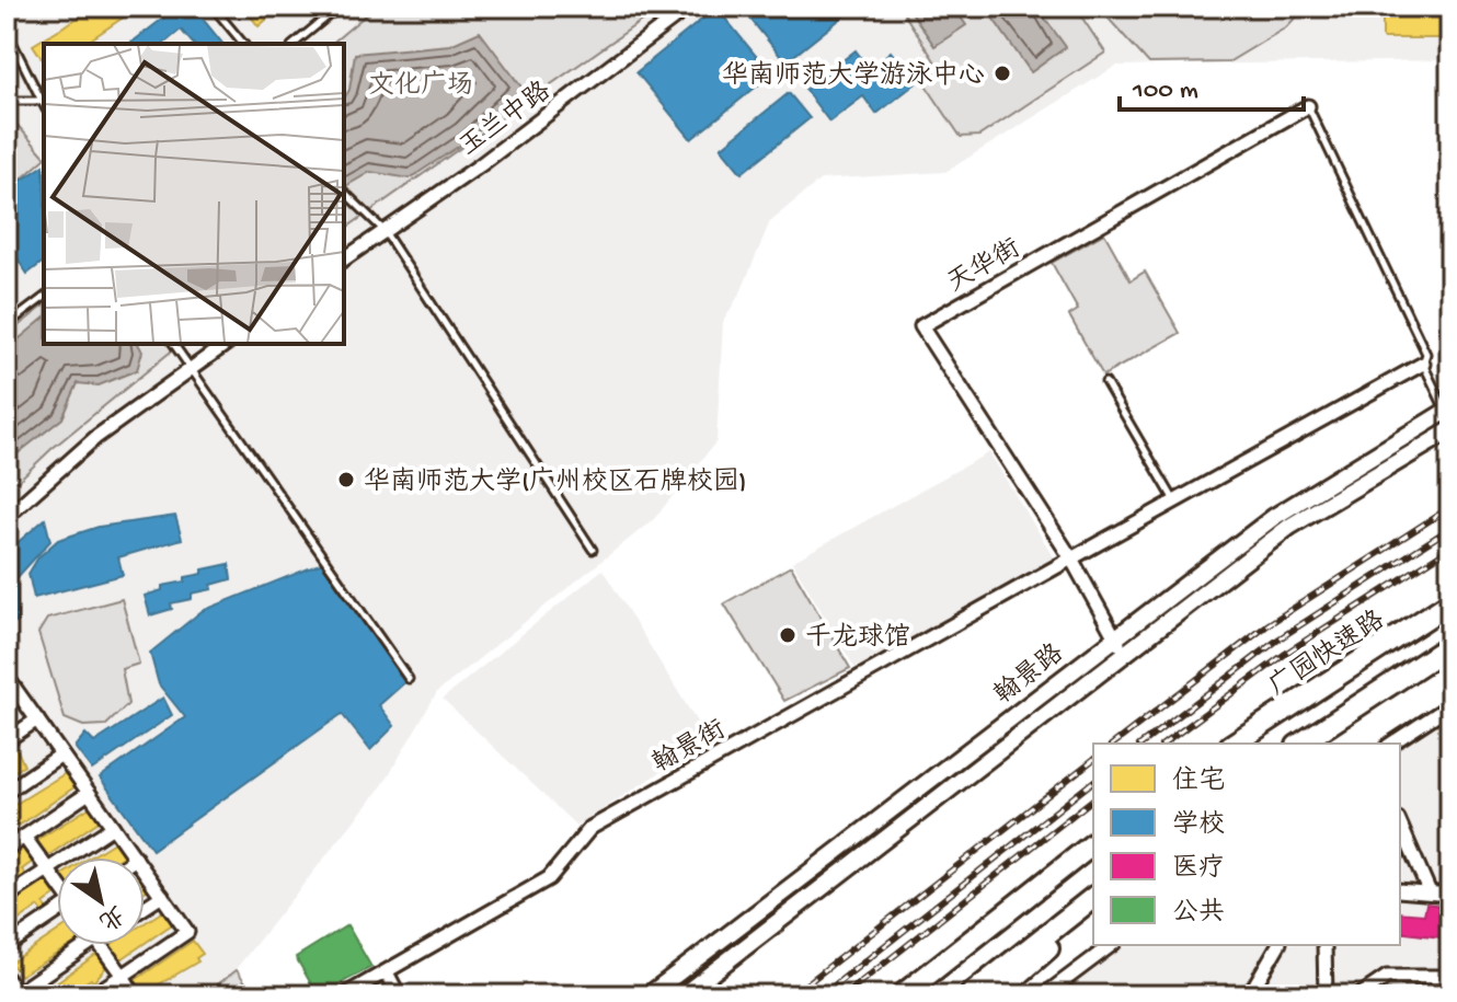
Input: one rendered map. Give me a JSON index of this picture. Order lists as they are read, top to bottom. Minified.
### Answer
{"streets":{"highway":["广园快速路"],"street":["玉兰中路","天华街","翰景路","翰景街"]},"crossings":[["天华街","翰景路"],["天华街","翰景街"]],"parks":["文化广场"],"places":["华南师范大学游泳中心","华南师范大学(广州校区石牌校园)","千龙球馆"],"legend":["住宅","学校","医疗","公共"],"scale_bar":"100 m","north":"bottom right"}
